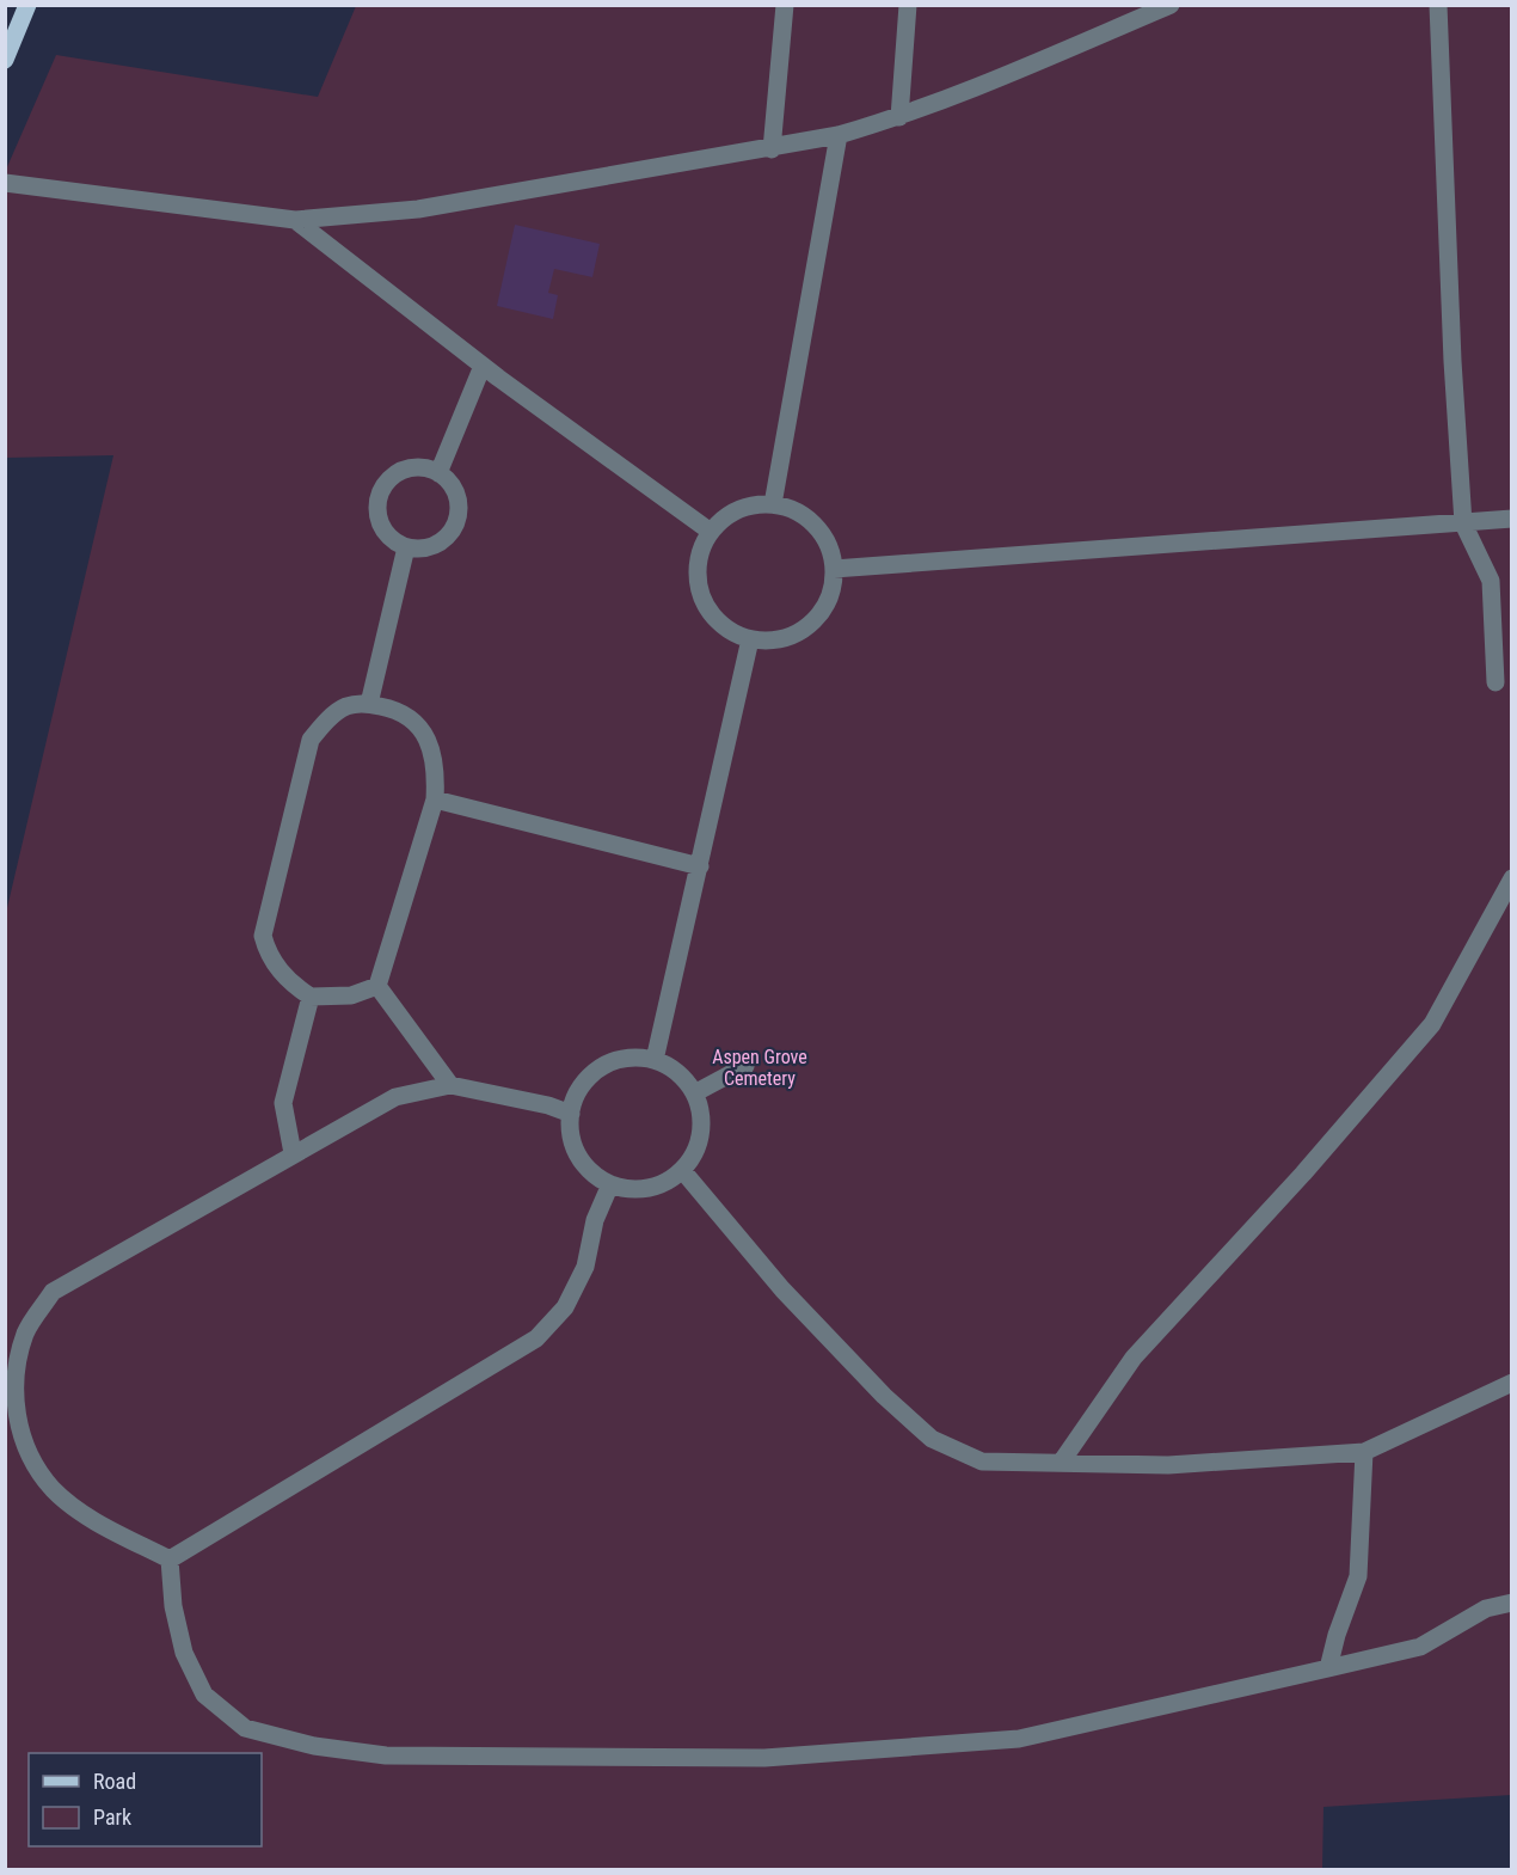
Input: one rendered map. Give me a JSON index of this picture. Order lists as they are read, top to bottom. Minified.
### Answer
{"parks":["Aspen Grove Cemetery"],"legend":["Road","Park"]}
